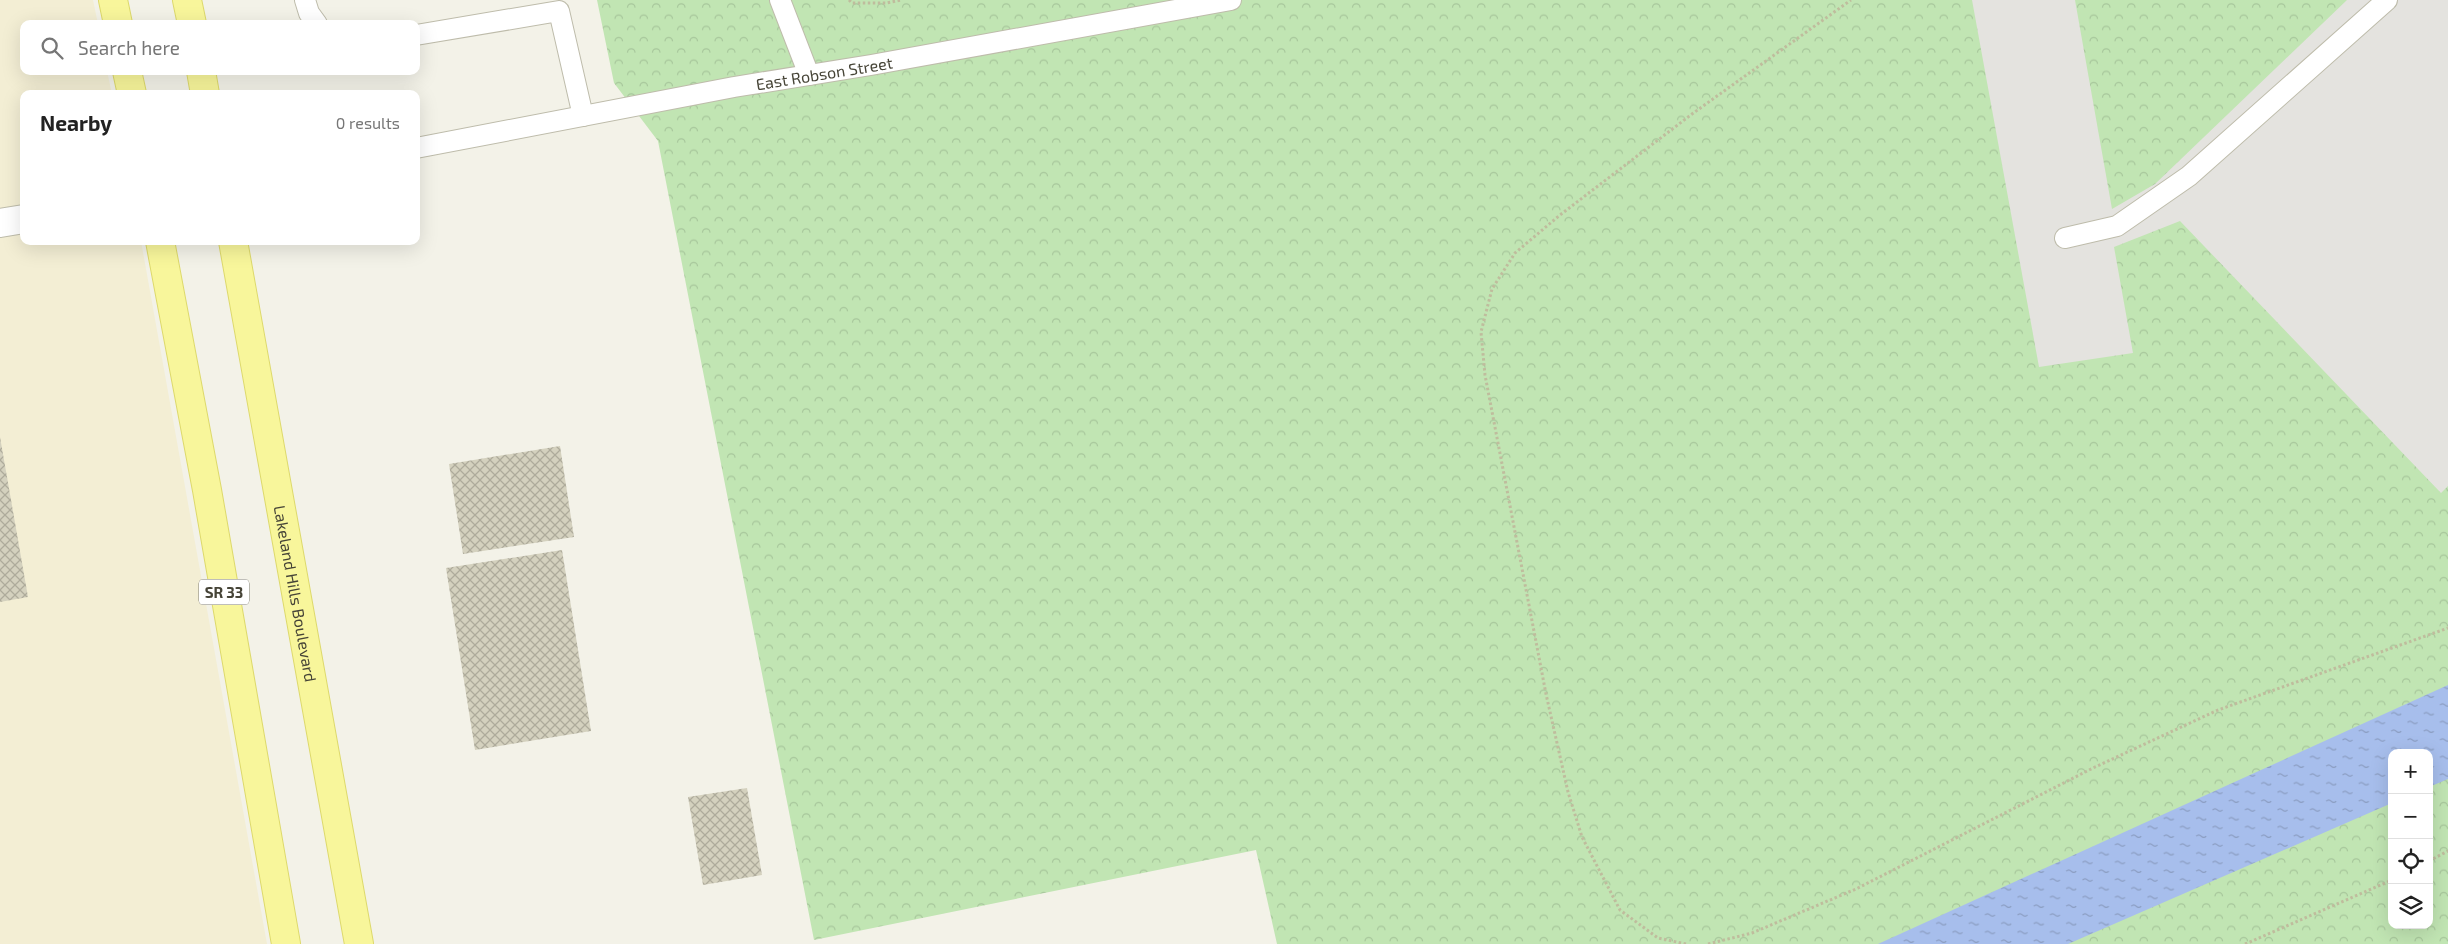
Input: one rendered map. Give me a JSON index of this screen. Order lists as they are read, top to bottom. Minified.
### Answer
{"streets":{"main road":["SR 33","Lakeland Hills Boulevard"],"lane":["East Robson Street"]},"page":{"search":"Search here","heading":["Nearby","0 results"],"map_buttons":["+","−"]}}
